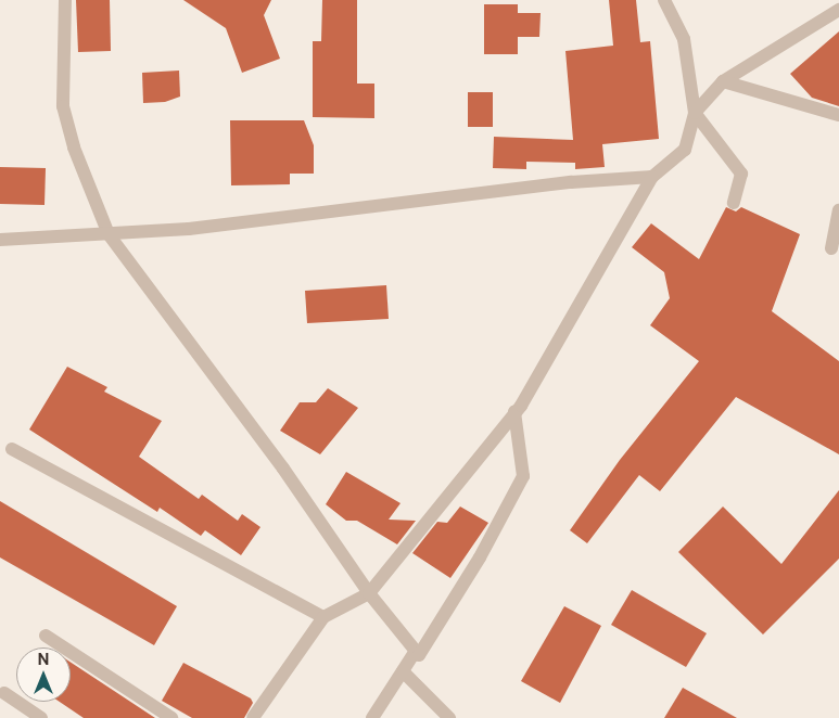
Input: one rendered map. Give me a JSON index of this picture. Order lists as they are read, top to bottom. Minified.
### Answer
{"north":"top"}
